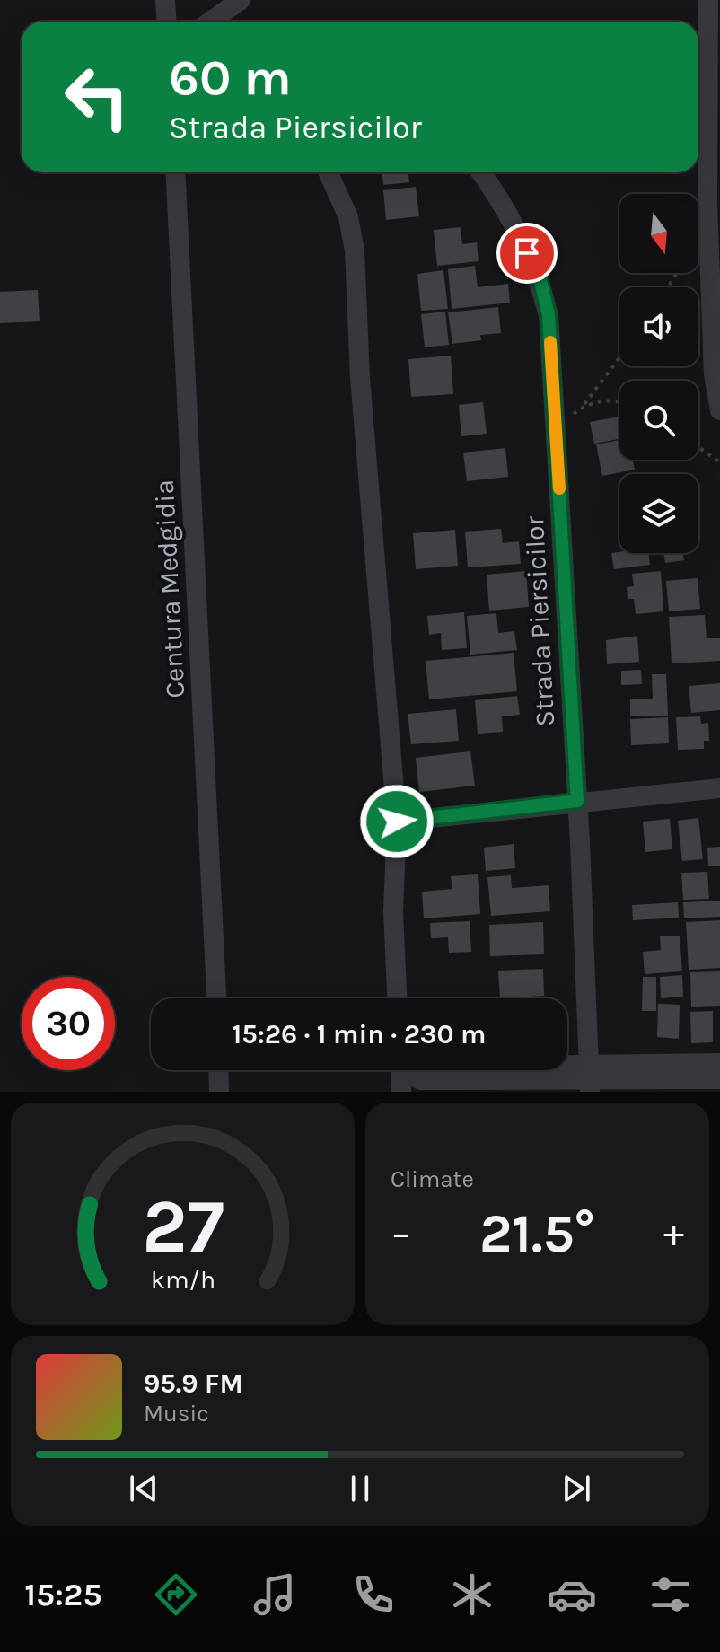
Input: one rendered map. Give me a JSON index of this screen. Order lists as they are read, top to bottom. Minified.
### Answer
{"streets":{"street":["Centura Medgidia","Strada Piersicilor"]},"north":"bottom","page":{"turn":["60 m","Strada Piersicilor"],"limit":"30","trip":"15:26 · 1 min · 230 m","tile":"Climate","heat":["−","21.5°","+"],"song":["95.9 FM","Music"],"tabs":"15:25","gauge":["27","km/h"]}}
